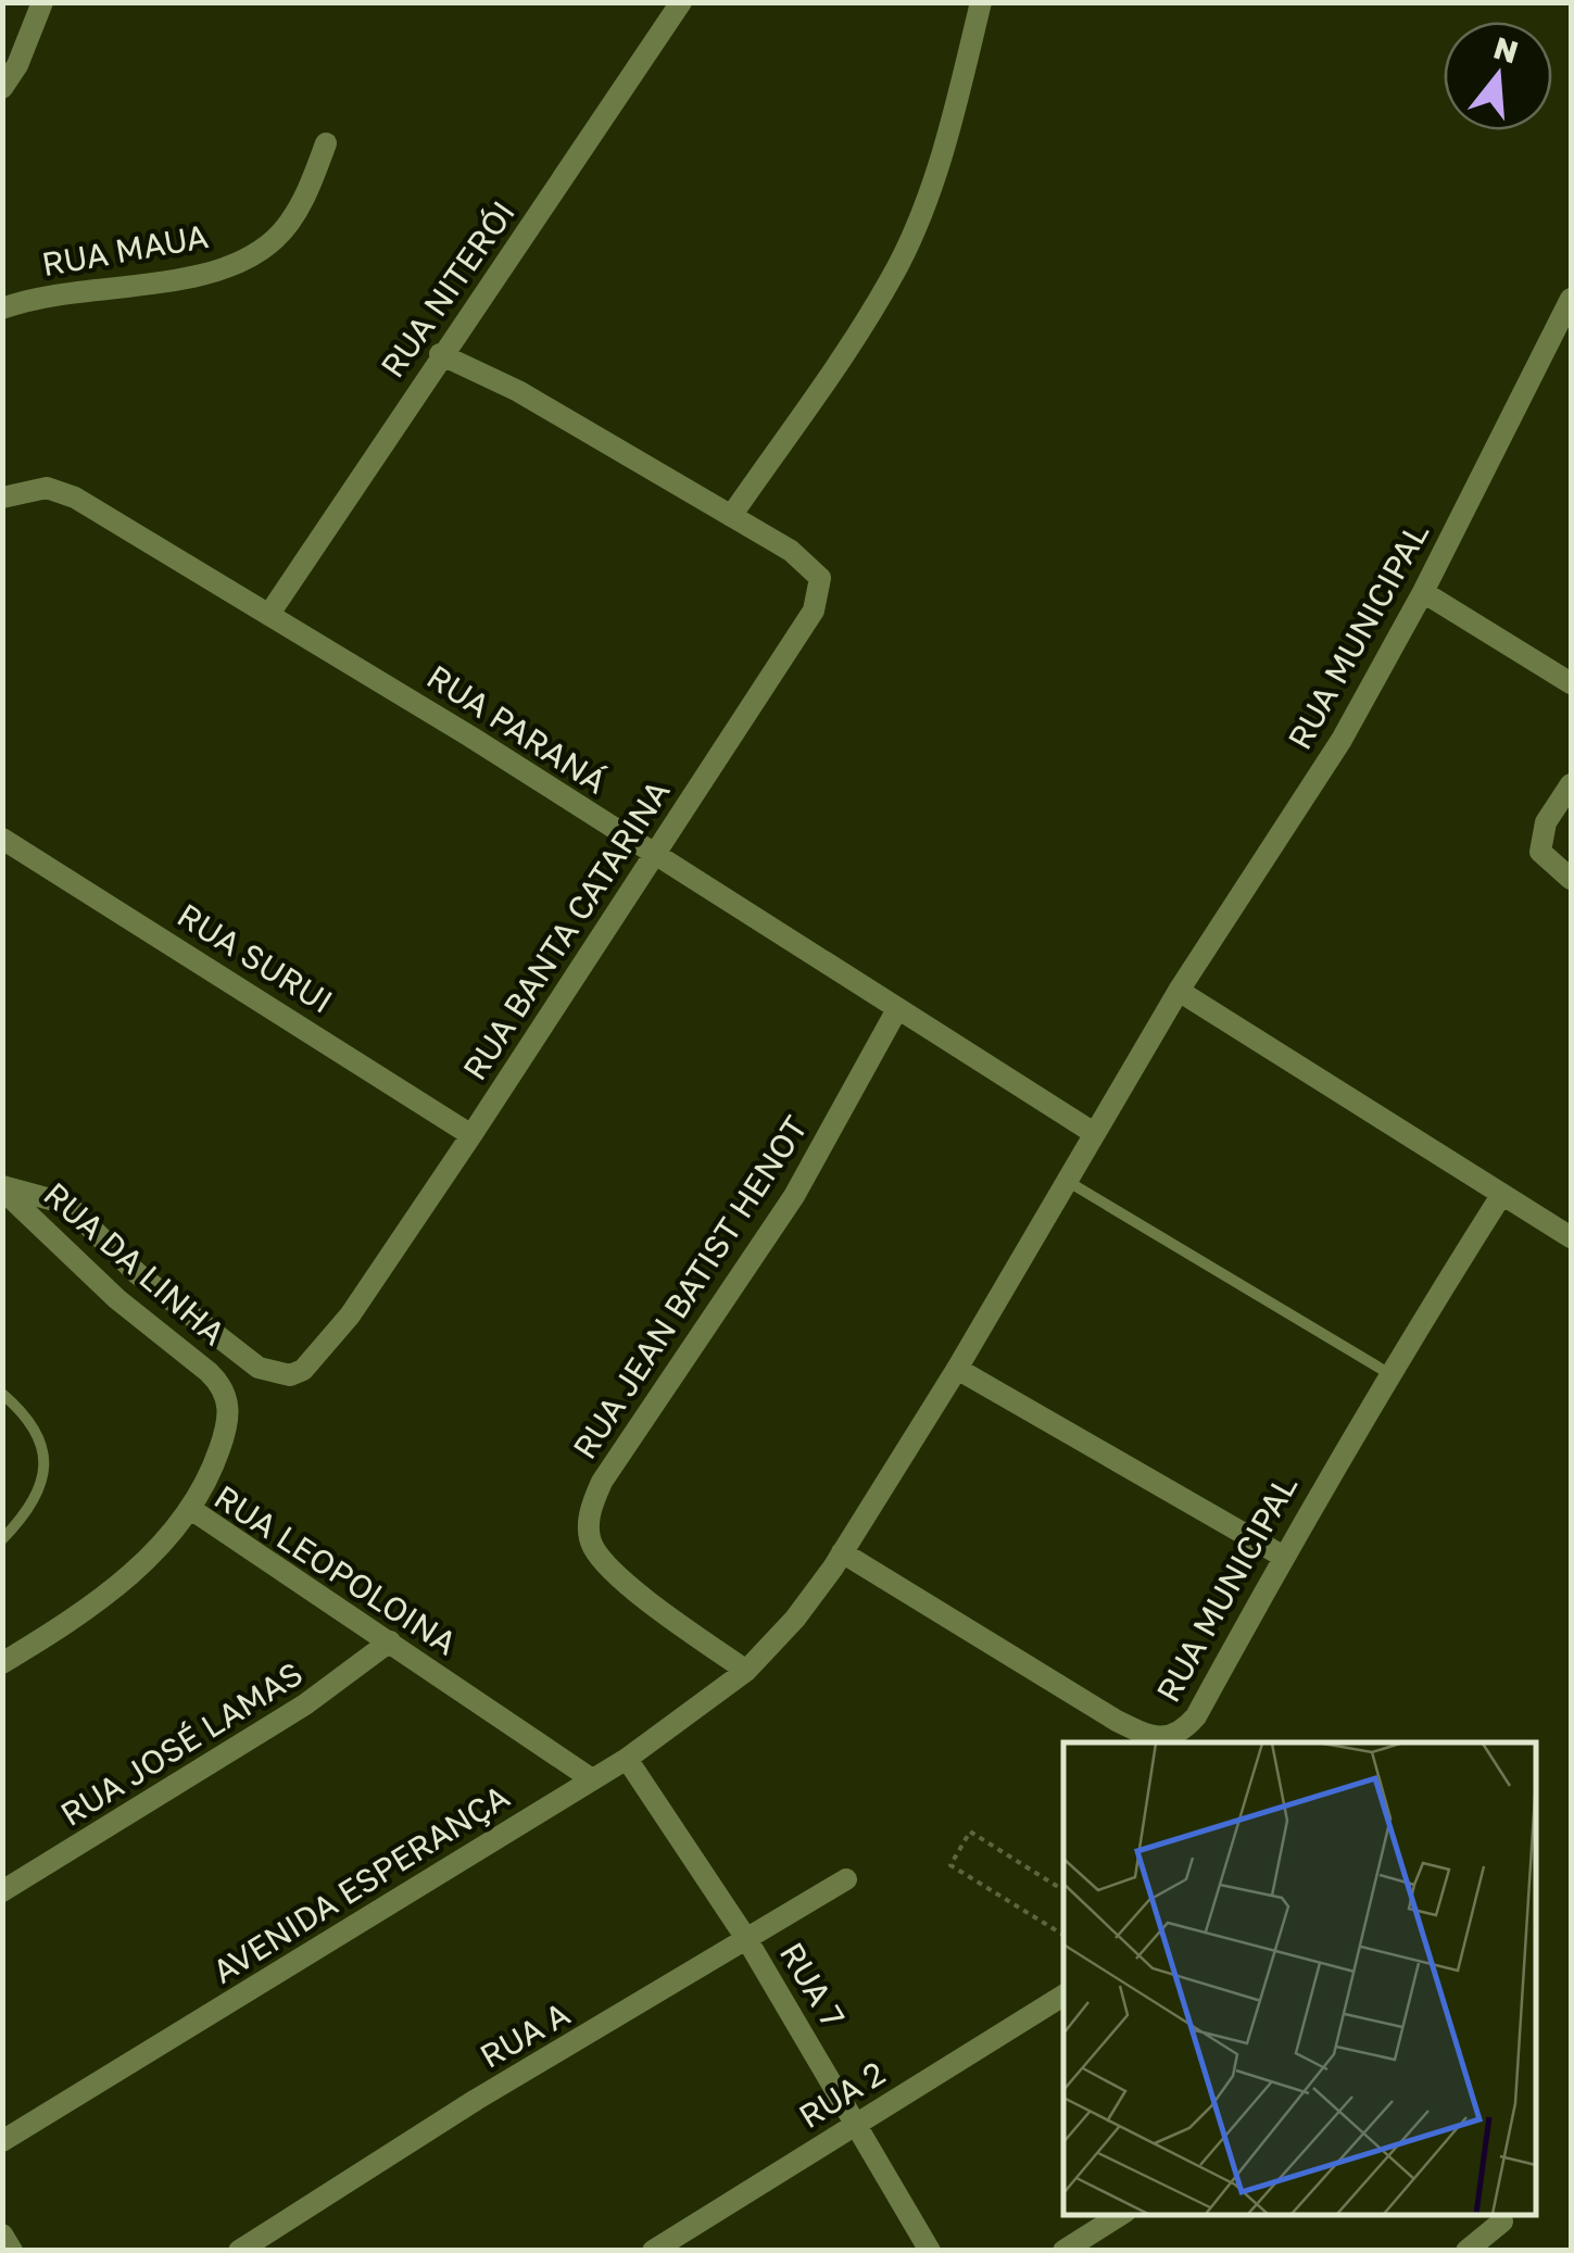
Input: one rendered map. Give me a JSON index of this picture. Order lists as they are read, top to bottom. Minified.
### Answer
{"streets":{"street":["RUA MAUA","RUA NITERÓI","RUA MUNICIPAL","RUA PARANÁ","RUA BANTA CATARINA","RUA SURUI","RUA DA LINHA","RUA JEAN BATIST HENOT","RUA LEOPOLOINA","RUA JOSÉ LAMAS","AVENIDA ESPERANÇA","RUA 7","RUA A","RUA 2"]},"crossings":[["RUA NITERÓI","RUA PARANÁ"],["RUA NITERÓI","RUA BANTA CATARINA"],["RUA MUNICIPAL","RUA PARANÁ"],["RUA MUNICIPAL","RUA JEAN BATIST HENOT"],["RUA MUNICIPAL","AVENIDA ESPERANÇA"],["RUA PARANÁ","RUA BANTA CATARINA"],["RUA PARANÁ","RUA JEAN BATIST HENOT"],["RUA BANTA CATARINA","RUA SURUI"],["RUA BANTA CATARINA","RUA DA LINHA"],["RUA DA LINHA","RUA LEOPOLOINA"],["RUA JEAN BATIST HENOT","AVENIDA ESPERANÇA"],["RUA LEOPOLOINA","RUA JOSÉ LAMAS"],["RUA LEOPOLOINA","AVENIDA ESPERANÇA"],["AVENIDA ESPERANÇA","RUA 7"],["RUA 7","RUA A"],["RUA 7","RUA 2"]],"north":"top"}
